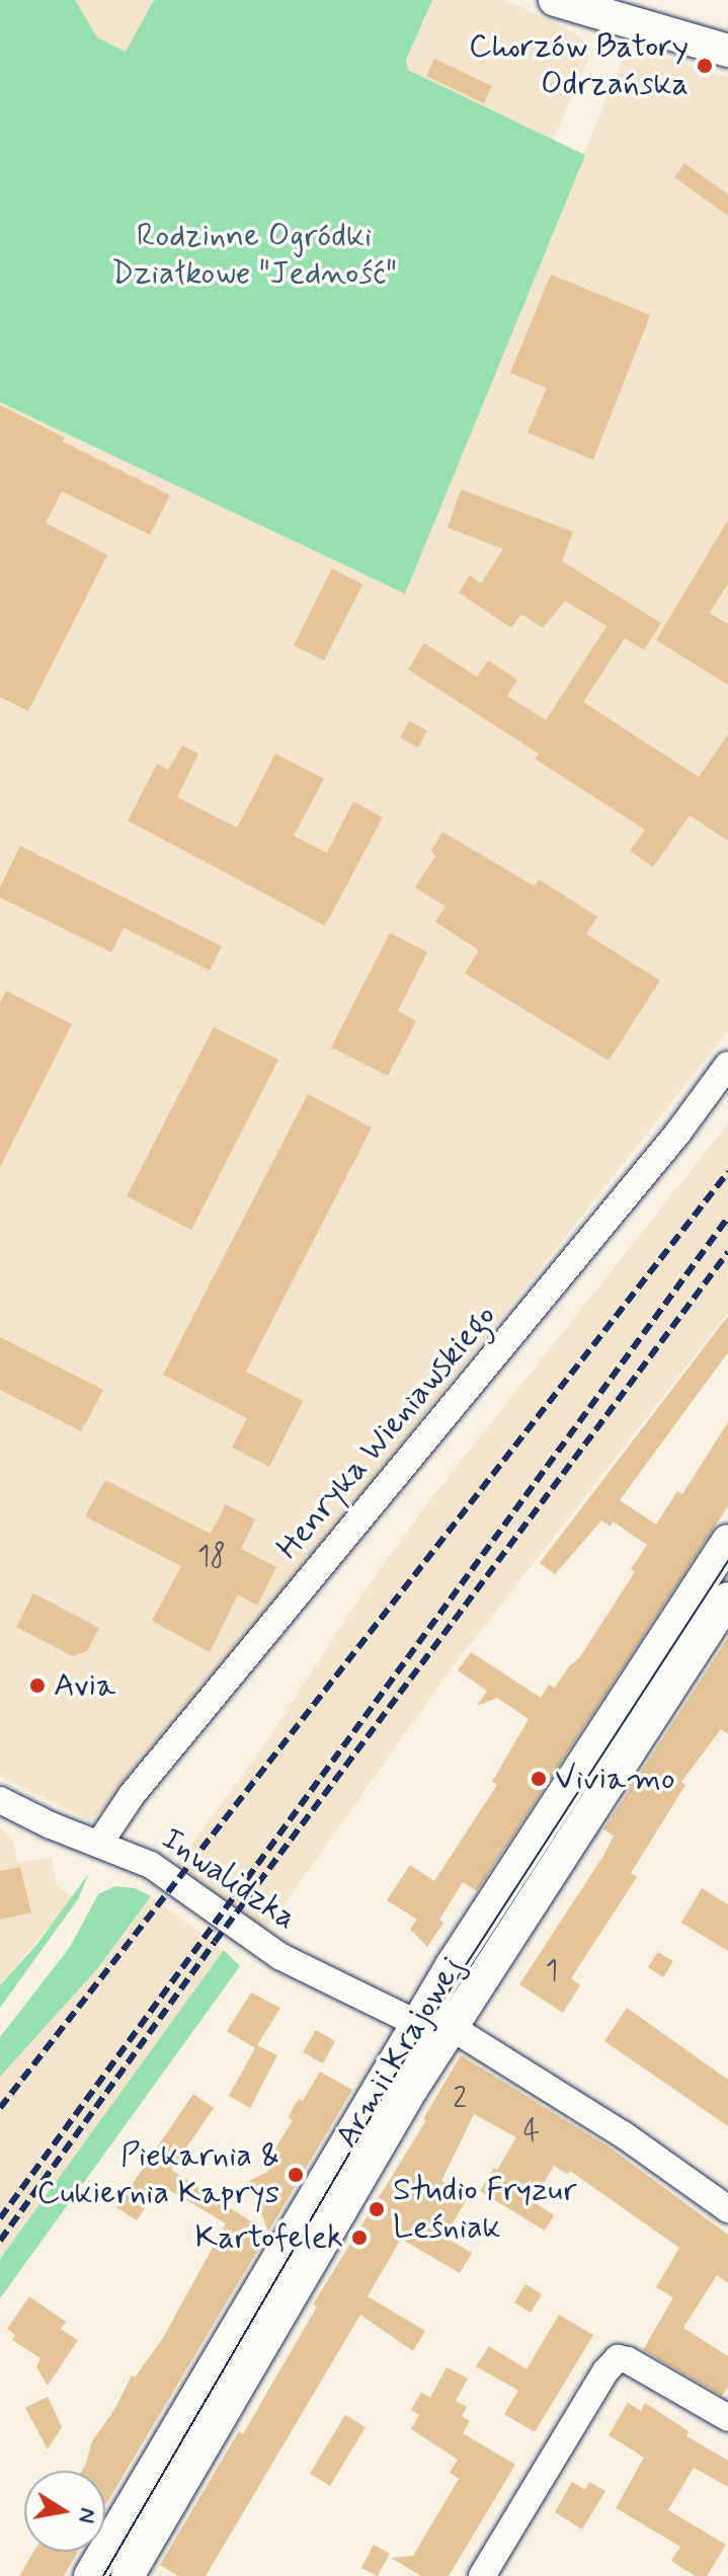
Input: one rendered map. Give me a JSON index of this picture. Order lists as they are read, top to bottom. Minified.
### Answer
{"streets":{"street":["Henryka Wieniawskiego","Inwalidzka","Armii Krajowej"]},"crossings":[["Henryka Wieniawskiego","Inwalidzka"],["Inwalidzka","Armii Krajowej"]],"parks":["Rodzinne Ogródki Działkowe \"Jedność\""],"places":["Chorzów Batory Odrzańska","Avia","Viviamo","Piekarnia & Cukiernia Kaprys","Studio Fryzur Leśniak","Kartofelek"],"house_numbers":["18","1","2","4"],"north":"right"}
